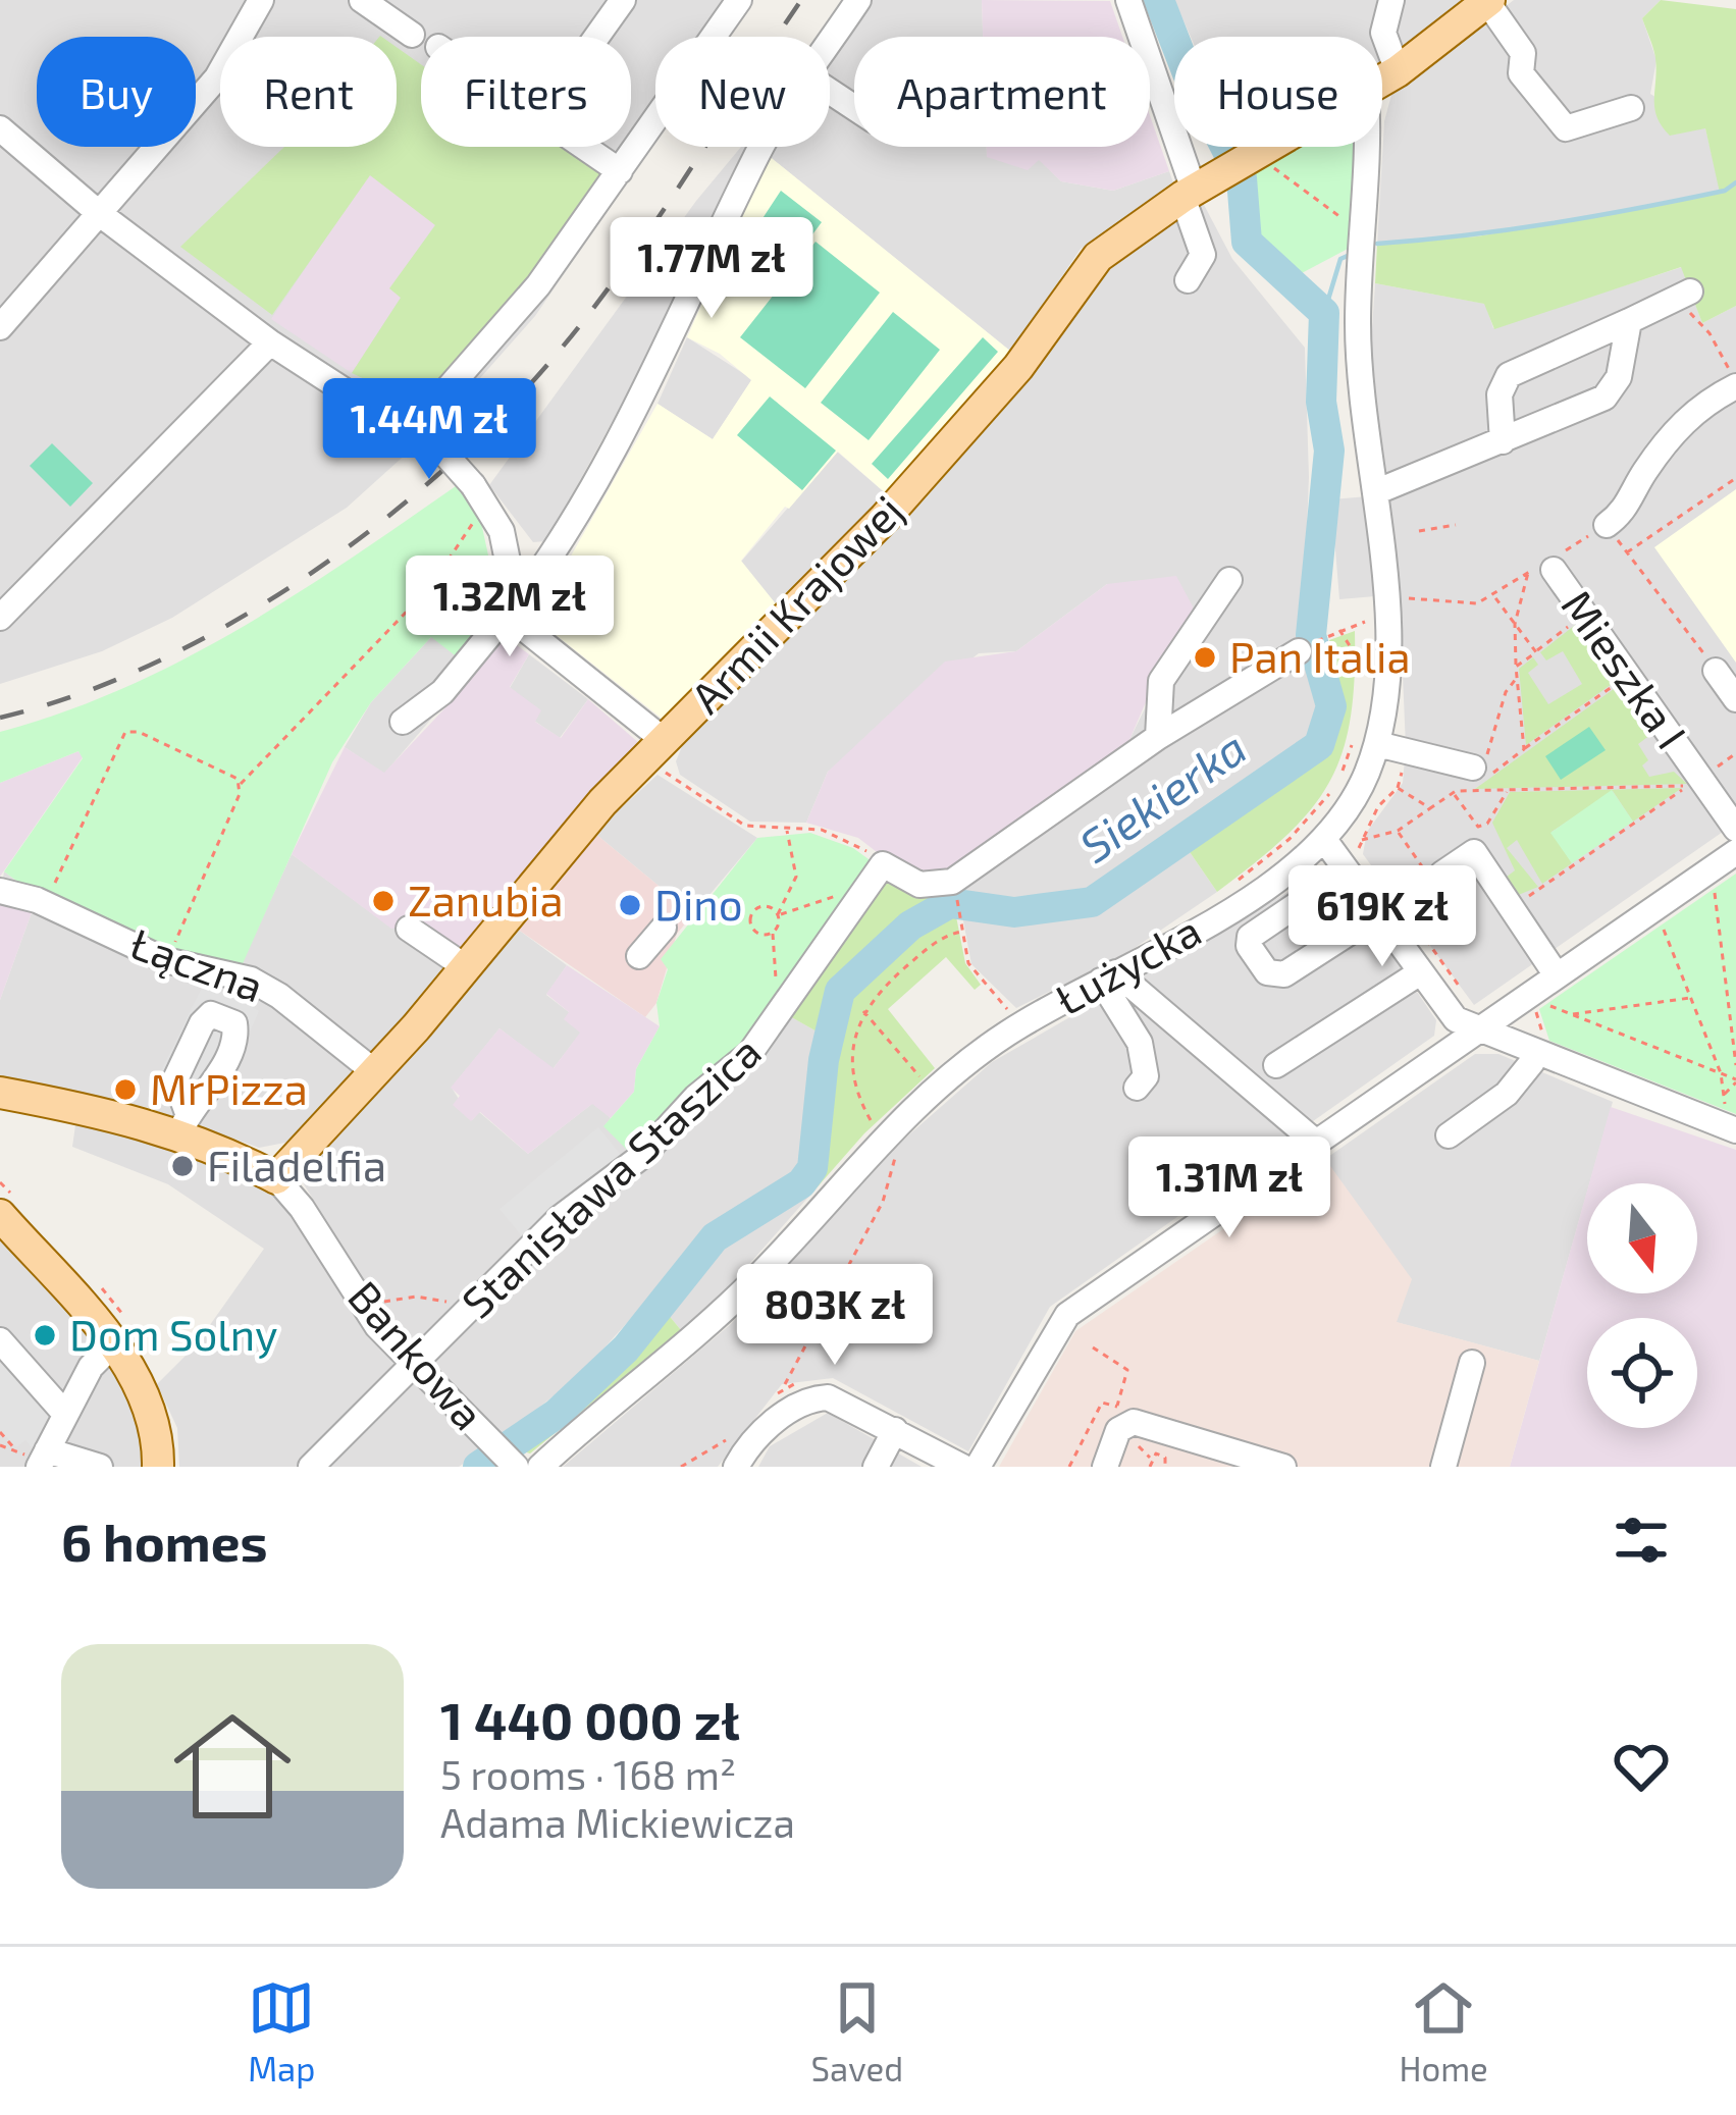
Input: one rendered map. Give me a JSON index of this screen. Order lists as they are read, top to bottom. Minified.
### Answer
{"streets":{"main road":["Armii Krajowej","Bankowa"],"street":["Mieszka I","Łączna","Łużycka","Stanisława Staszica"]},"crossings":[["Armii Krajowej","Łączna"],["Armii Krajowej","Bankowa"],["Stanisława Staszica","Bankowa"]],"water":["Siekierka"],"places":["Pan Italia","Zanubia","Dino","MrPizza","Filadelfia","Dom Solny"],"north":"bottom","page":{"chip":["Buy","Rent","Filters","New","Apartment","House"],"price":["1.77M zł","1.44M zł","1.32M zł","619K zł","1.31M zł","803K zł"],"heading":"6 homes","list":[{"name":"1 440 000 zł","note":"5 rooms · 168 m² · Adama Mickiewicza"}],"tabs":["Map","Saved","Home"]}}
